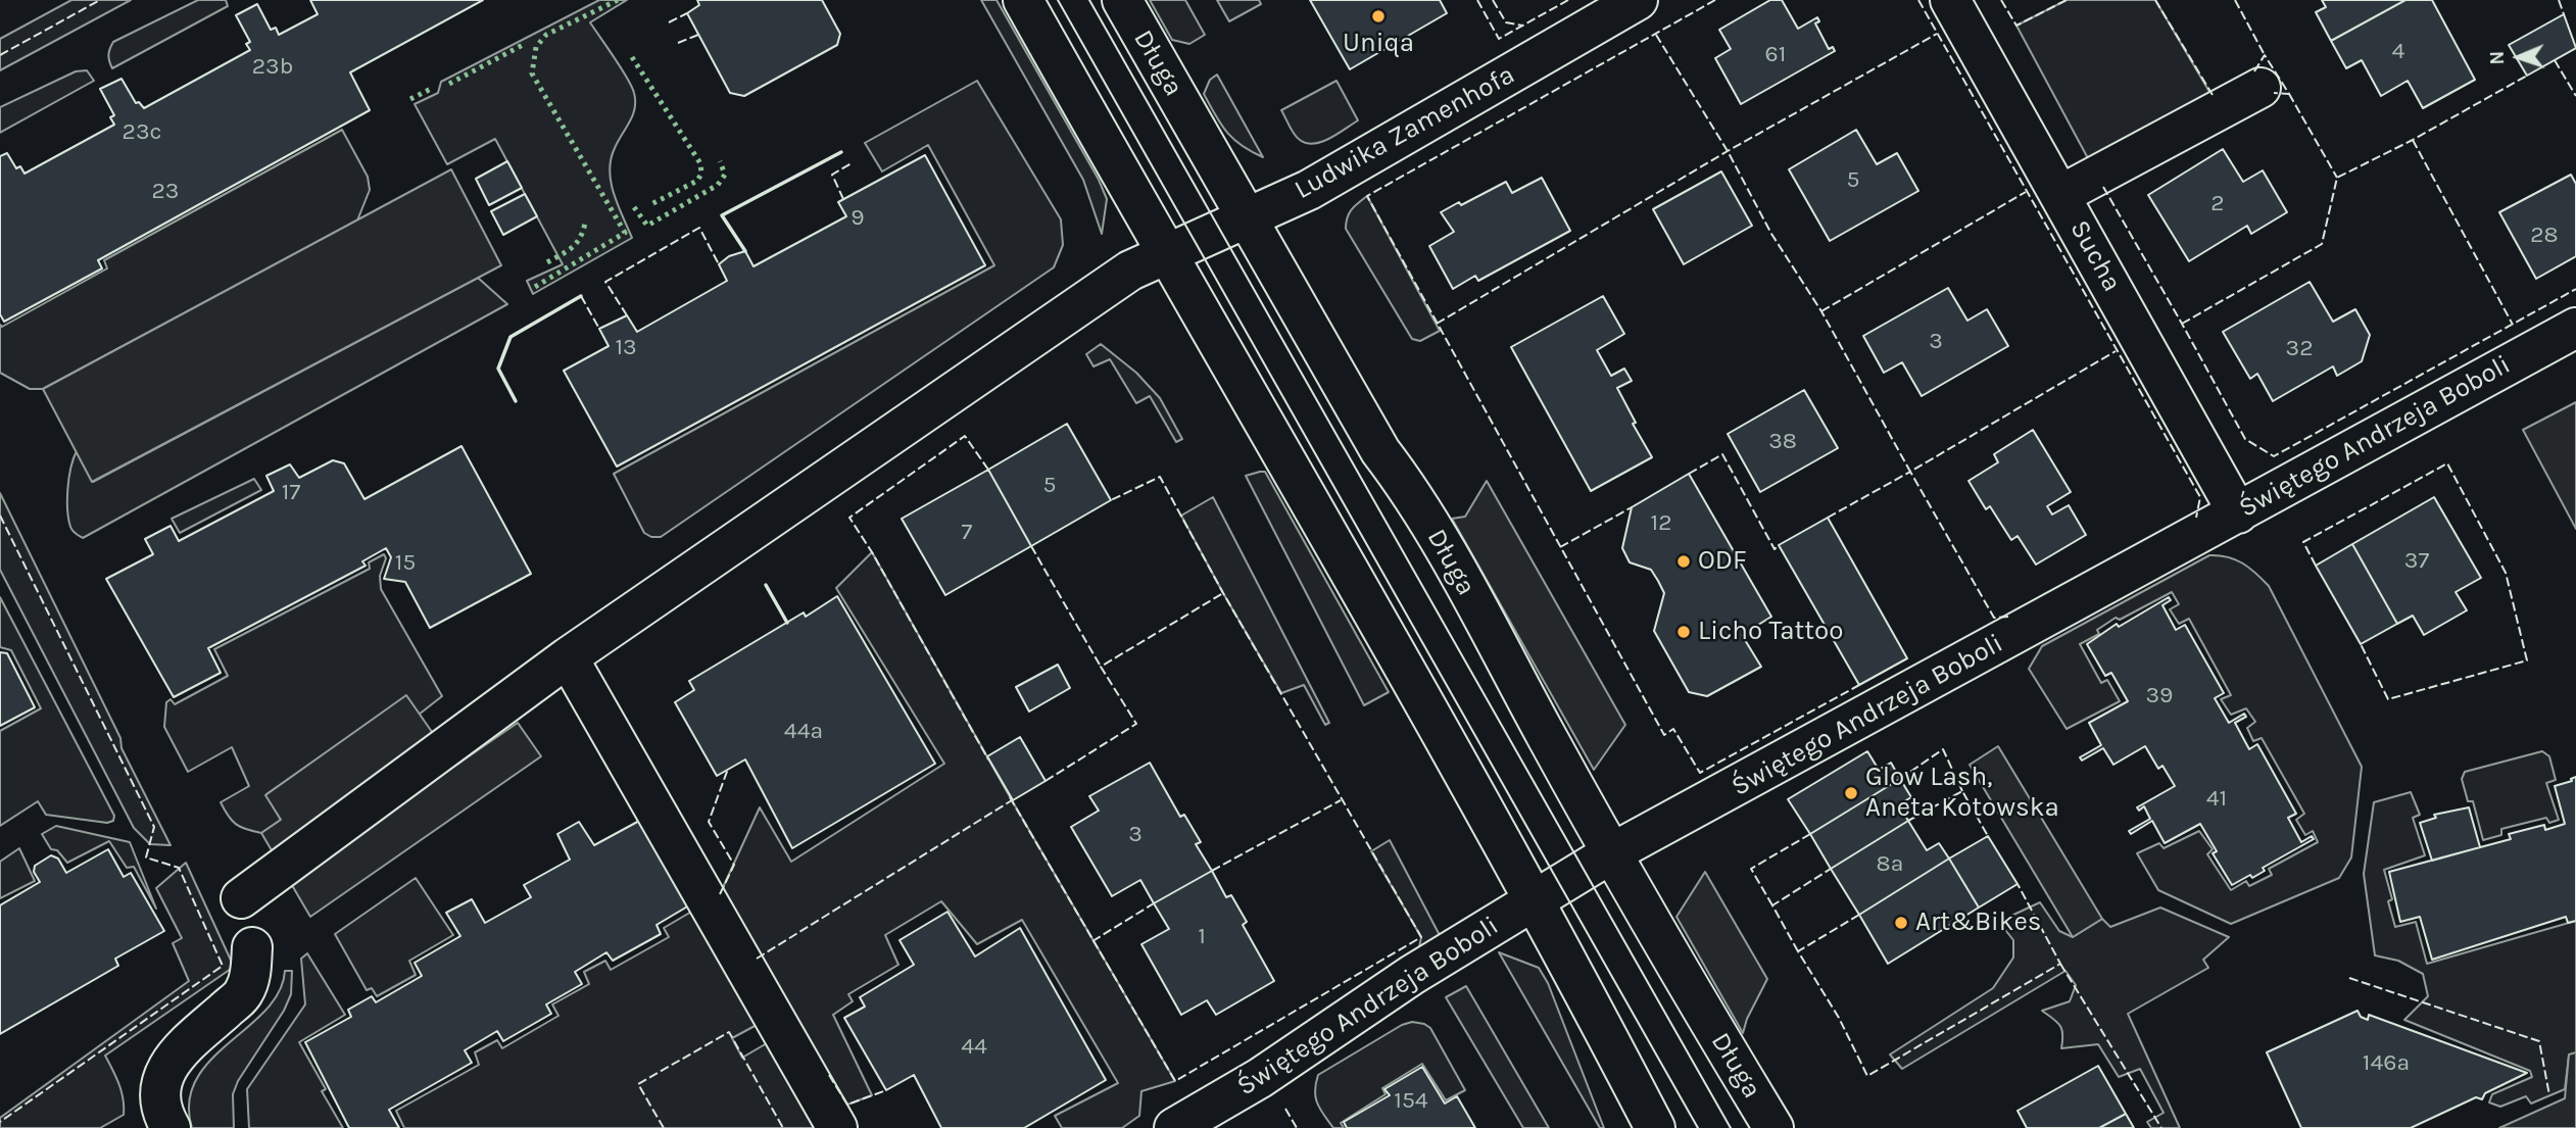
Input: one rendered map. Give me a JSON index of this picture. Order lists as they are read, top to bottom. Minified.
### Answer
{"streets":{"street":["Długa","Ludwika Zamenhofa","Sucha","Świętego Andrzeja Boboli"]},"crossings":[["Długa","Ludwika Zamenhofa"],["Długa","Świętego Andrzeja Boboli"],["Sucha","Świętego Andrzeja Boboli"]],"places":["Uniqa","ODF","Licho Tattoo","Glow Lash, Aneta Kotowska","Art&Bikes"],"house_numbers":["4","61","23b","23c","5","23","2","9","28","3","13","32","38","5","17","12","7","37","15","39","44a","41","3","8a","1","44","146a","154"],"north":"left"}
